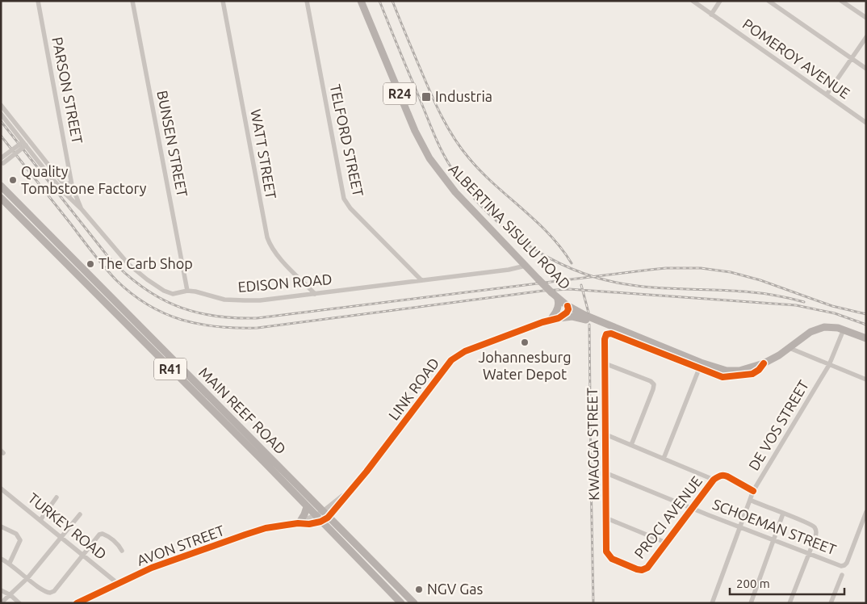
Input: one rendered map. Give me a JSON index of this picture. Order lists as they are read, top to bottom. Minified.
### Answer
{"streets":{"main road":["R24","ALBERTINA SISULU ROAD","R41","MAIN REEF ROAD"],"street":["POMEROY AVENUE","PARSON STREET","TELFORD STREET","BUNSEN STREET","WATT STREET","EDISON ROAD","LINK ROAD","DE VOS STREET","KWAGGA STREET","PROCI AVENUE","TURKEY ROAD","SCHOEMAN STREET","AVON STREET"]},"crossings":[["PARSON STREET","EDISON ROAD"],["TELFORD STREET","EDISON ROAD"],["BUNSEN STREET","EDISON ROAD"],["WATT STREET","EDISON ROAD"],["ALBERTINA SISULU ROAD","EDISON ROAD"],["ALBERTINA SISULU ROAD","DE VOS STREET"],["ALBERTINA SISULU ROAD","KWAGGA STREET"],["LINK ROAD","MAIN REEF ROAD"],["MAIN REEF ROAD","AVON STREET"],["DE VOS STREET","SCHOEMAN STREET"],["KWAGGA STREET","PROCI AVENUE"],["KWAGGA STREET","SCHOEMAN STREET"],["PROCI AVENUE","SCHOEMAN STREET"],["TURKEY ROAD","AVON STREET"]],"places":{"transit":["Industria"],"other":["Quality Tombstone Factory","The Carb Shop","Johannesburg Water Depot","NGV Gas"]},"scale_bar":"200 m"}
